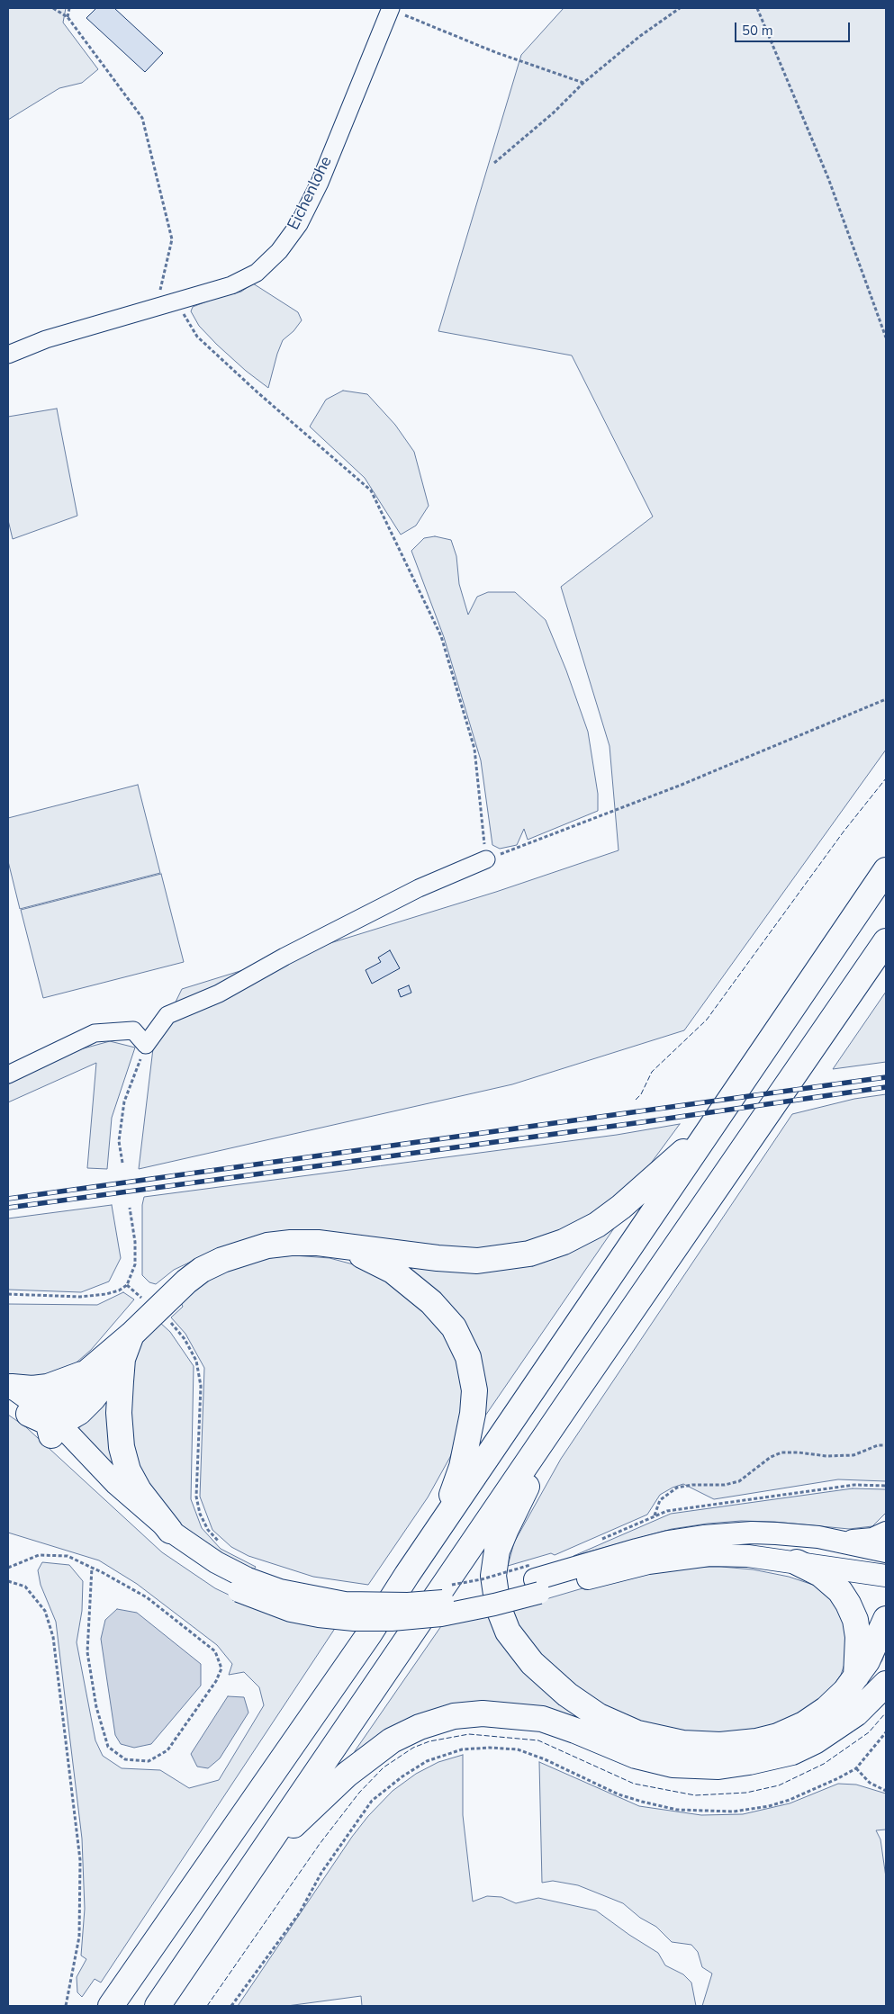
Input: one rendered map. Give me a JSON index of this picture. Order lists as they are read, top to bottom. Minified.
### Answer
{"streets":{"street":["Eichenlohe"]},"scale_bar":"50 m"}
